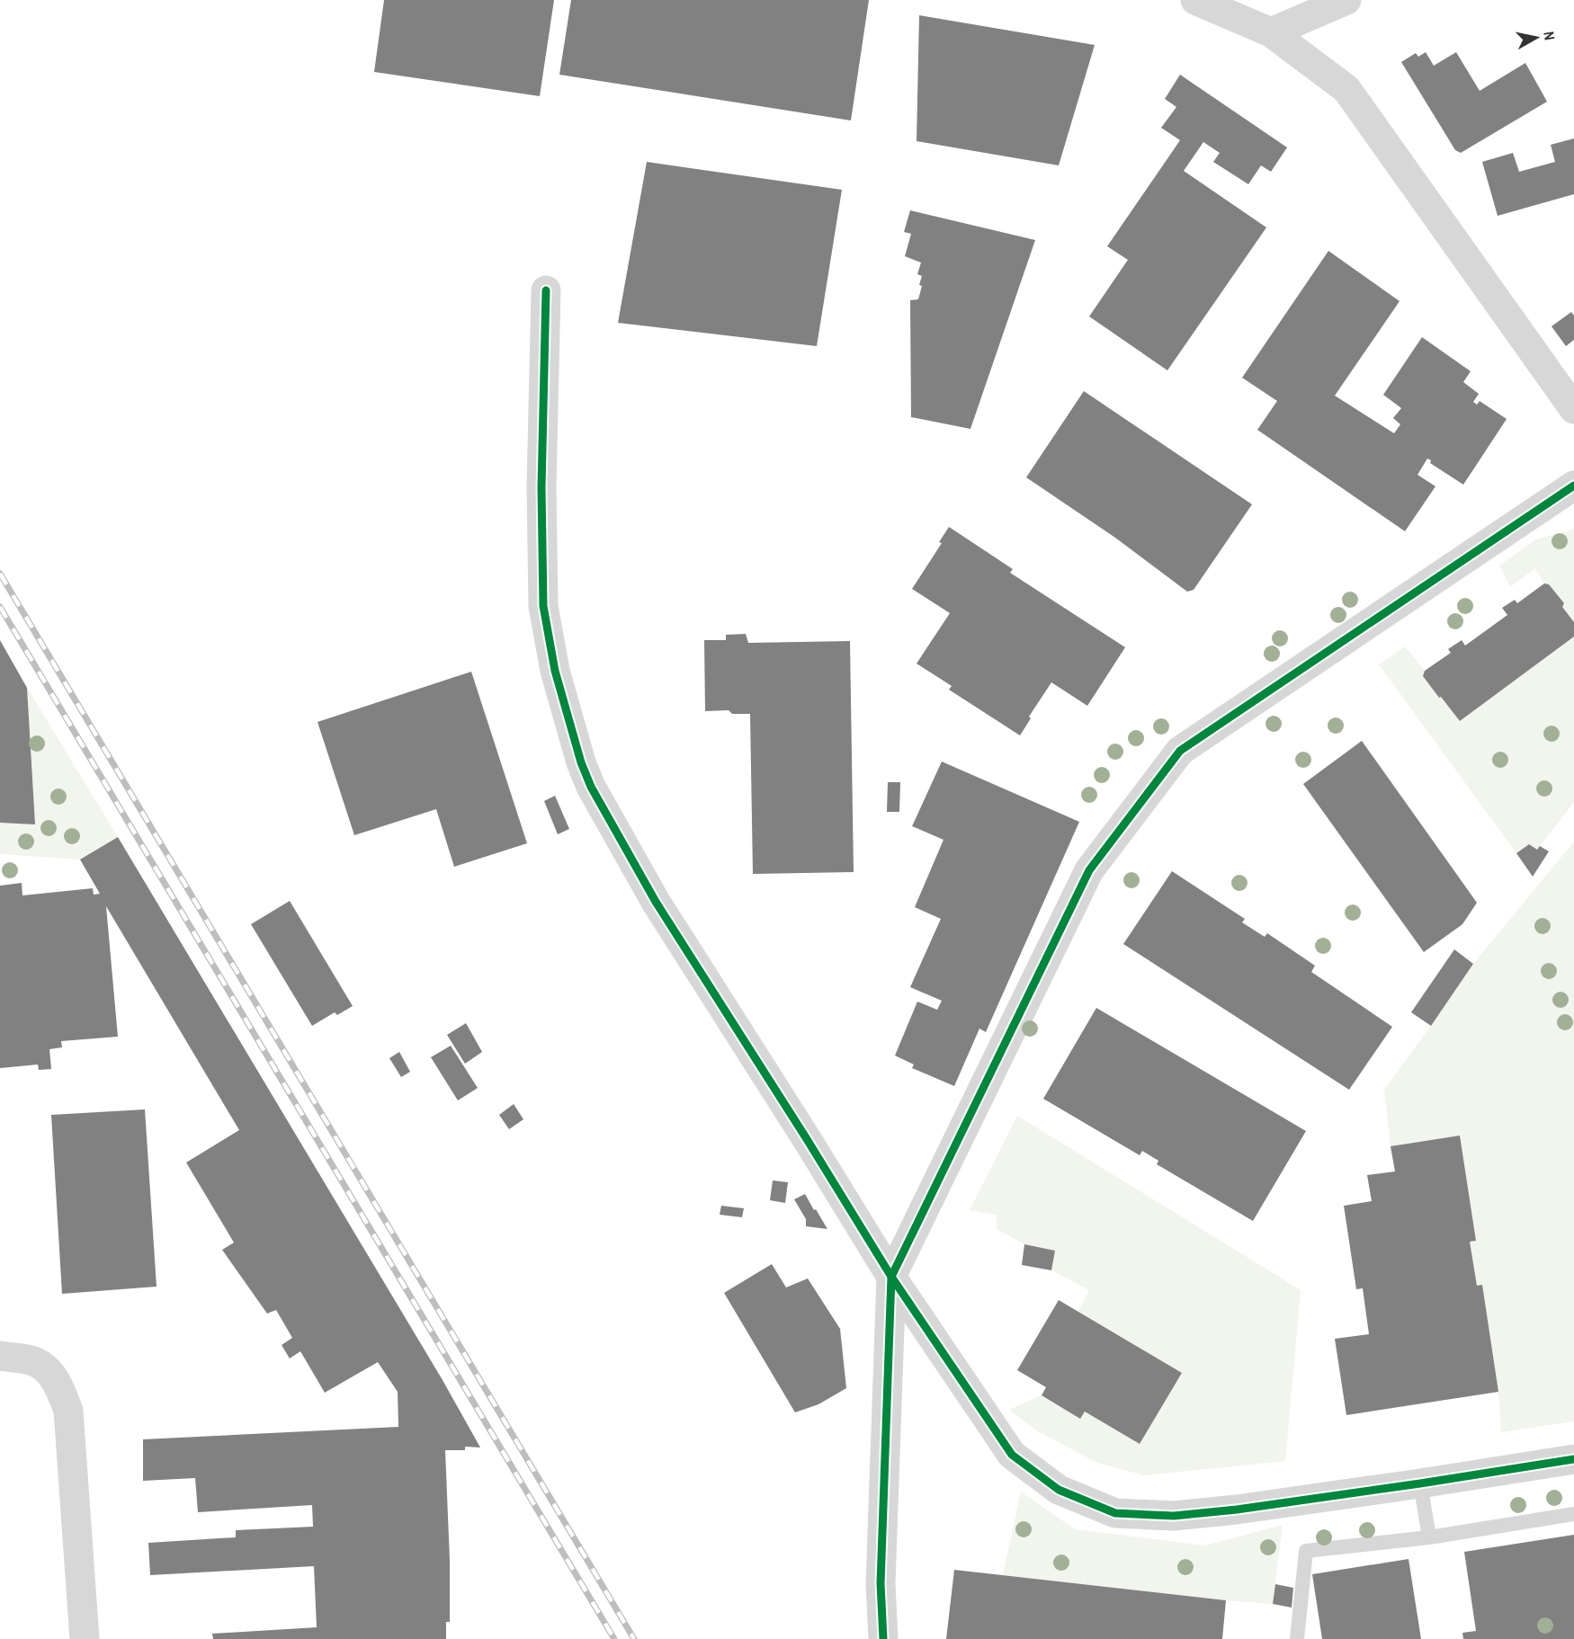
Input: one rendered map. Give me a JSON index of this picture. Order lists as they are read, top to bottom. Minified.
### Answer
{"north":"right"}
